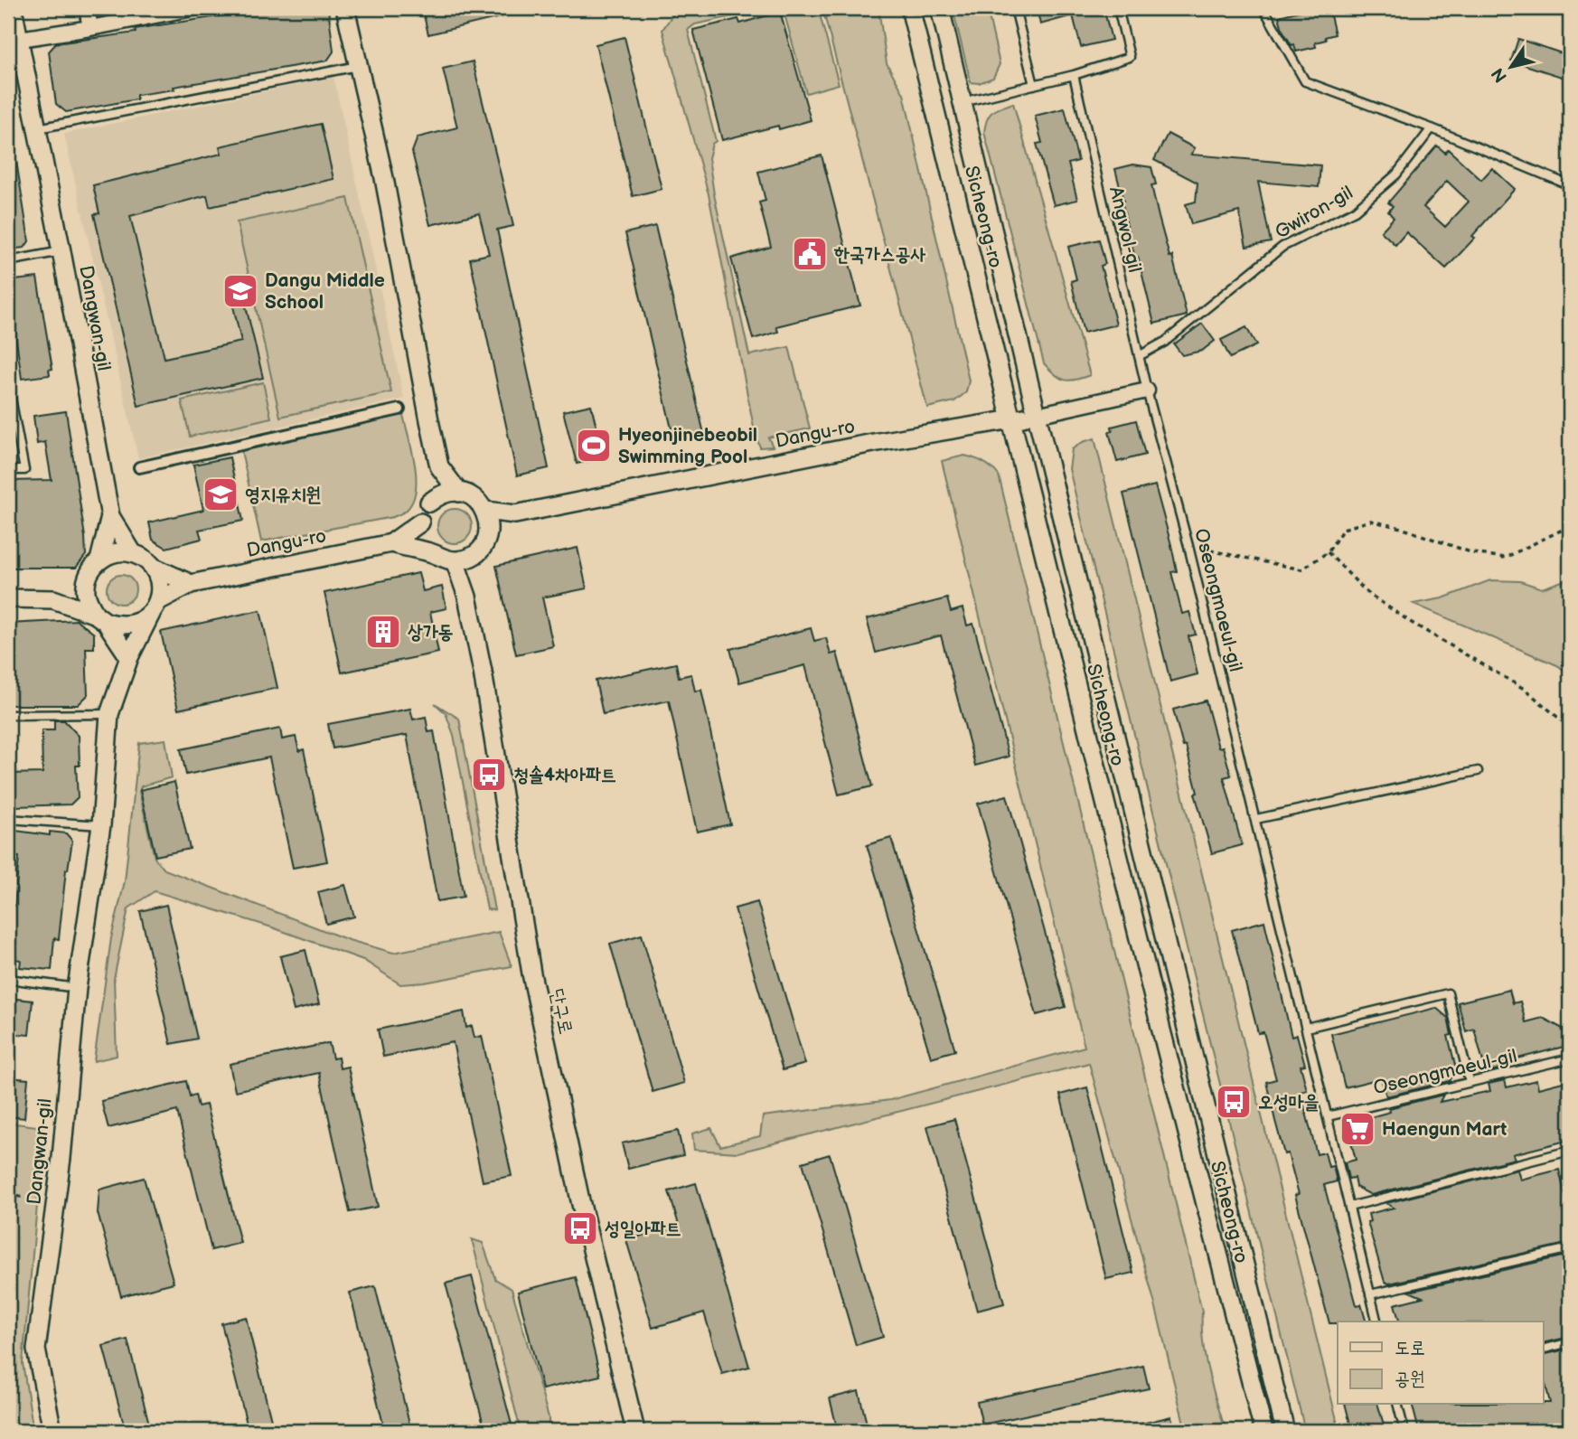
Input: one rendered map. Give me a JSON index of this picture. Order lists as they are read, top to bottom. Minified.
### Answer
{"streets":{"street":["Sicheong-ro","Dangwan-gil","Dangu-ro","단구로"],"lane":["Gwiron-gil","Angwol-gil","Oseongmaeul-gil"]},"crossings":[["Gwiron-gil","Angwol-gil"],["Sicheong-ro","Dangu-ro"],["Angwol-gil","Oseongmaeul-gil"],["Dangwan-gil","Dangu-ro"]],"places":{"public building":["한국가스공사"],"school or university":["Dangu Middle School","영지유치원"],"sports":["Hyeonjinebeobil Swimming Pool"],"building":["상가동"],"bus stop":["청솔4차아파트","오성마을","성일아파트"],"supermarket":["Haengun Mart"]},"legend":["도로","공원"],"north":"bottom left"}
